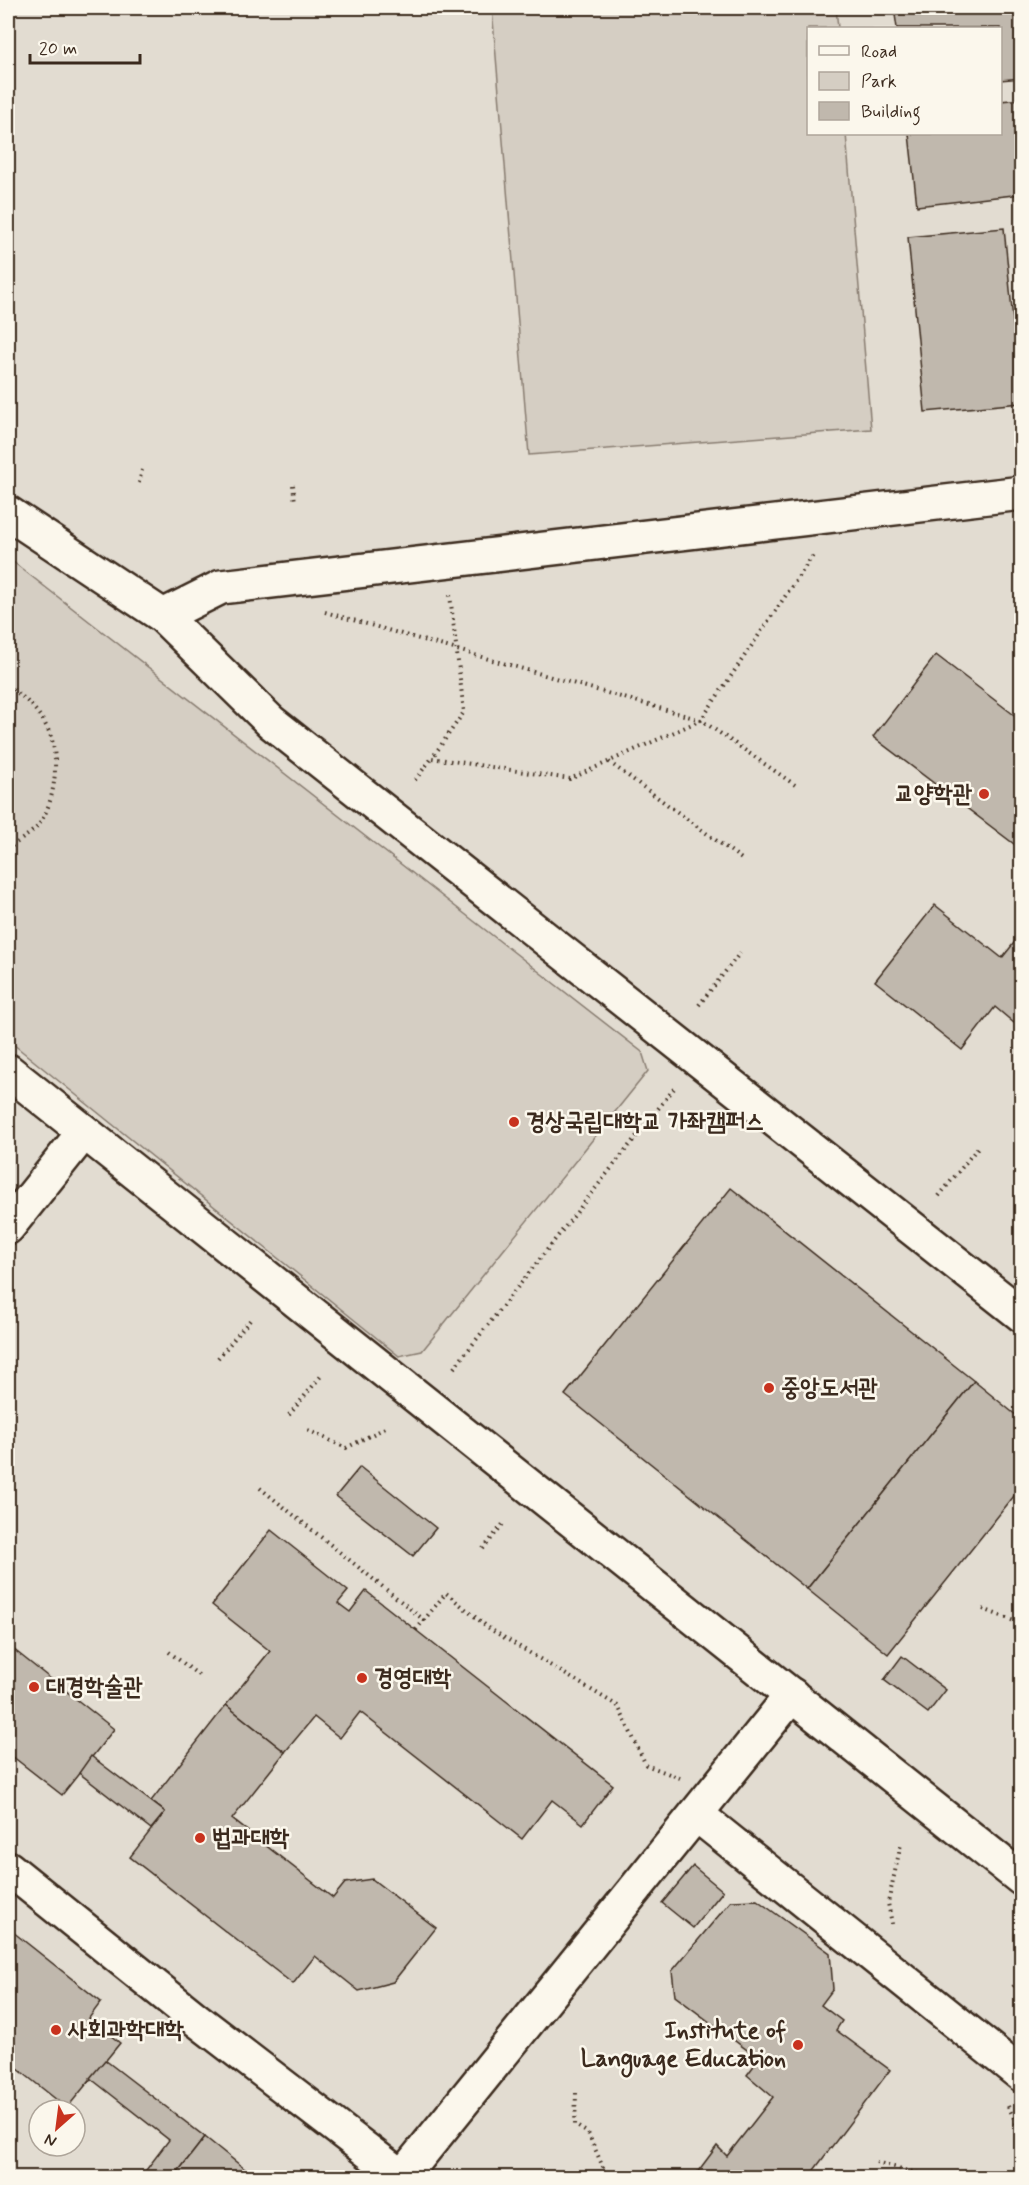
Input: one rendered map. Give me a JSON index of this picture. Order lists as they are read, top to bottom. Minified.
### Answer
{"places":["교양학관","경상국립대학교 가좌캠퍼스","중앙도서관","경영대학","대경학술관","법과대학","사회과학대학","Institute of Language Education"],"legend":["Road","Park","Building"],"scale_bar":"20 m","north":"bottom left"}
